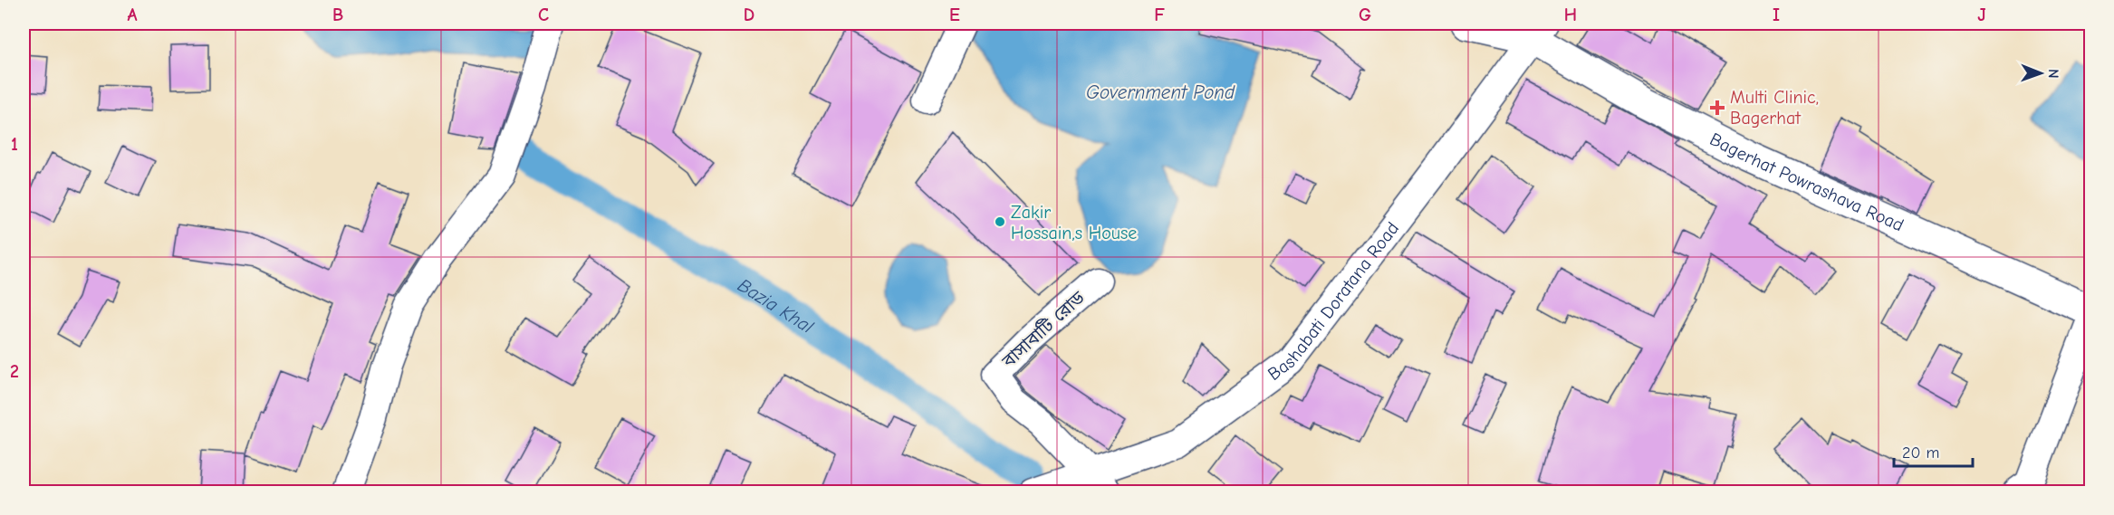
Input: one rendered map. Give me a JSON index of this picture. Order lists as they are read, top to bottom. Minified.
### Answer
{"streets":{"main road":["Bagerhat Powrashava Road"],"street":["Bashabati Doratana Road","বাসাবাটি রোড"]},"crossings":[["Bagerhat Powrashava Road","Bashabati Doratana Road"],["Bashabati Doratana Road","বাসাবাটি রোড"]],"water":["Government Pond","Bazia Khal"],"places":{"health":["Multi Clinic, Bagerhat"],"other":["Zakir Hossain,s House"]},"scale_bar":"20 m","north":"right","grid":{"columns":["A","B","C","D","E","F","G","H","I","J"],"rows":["1","2"]}}
